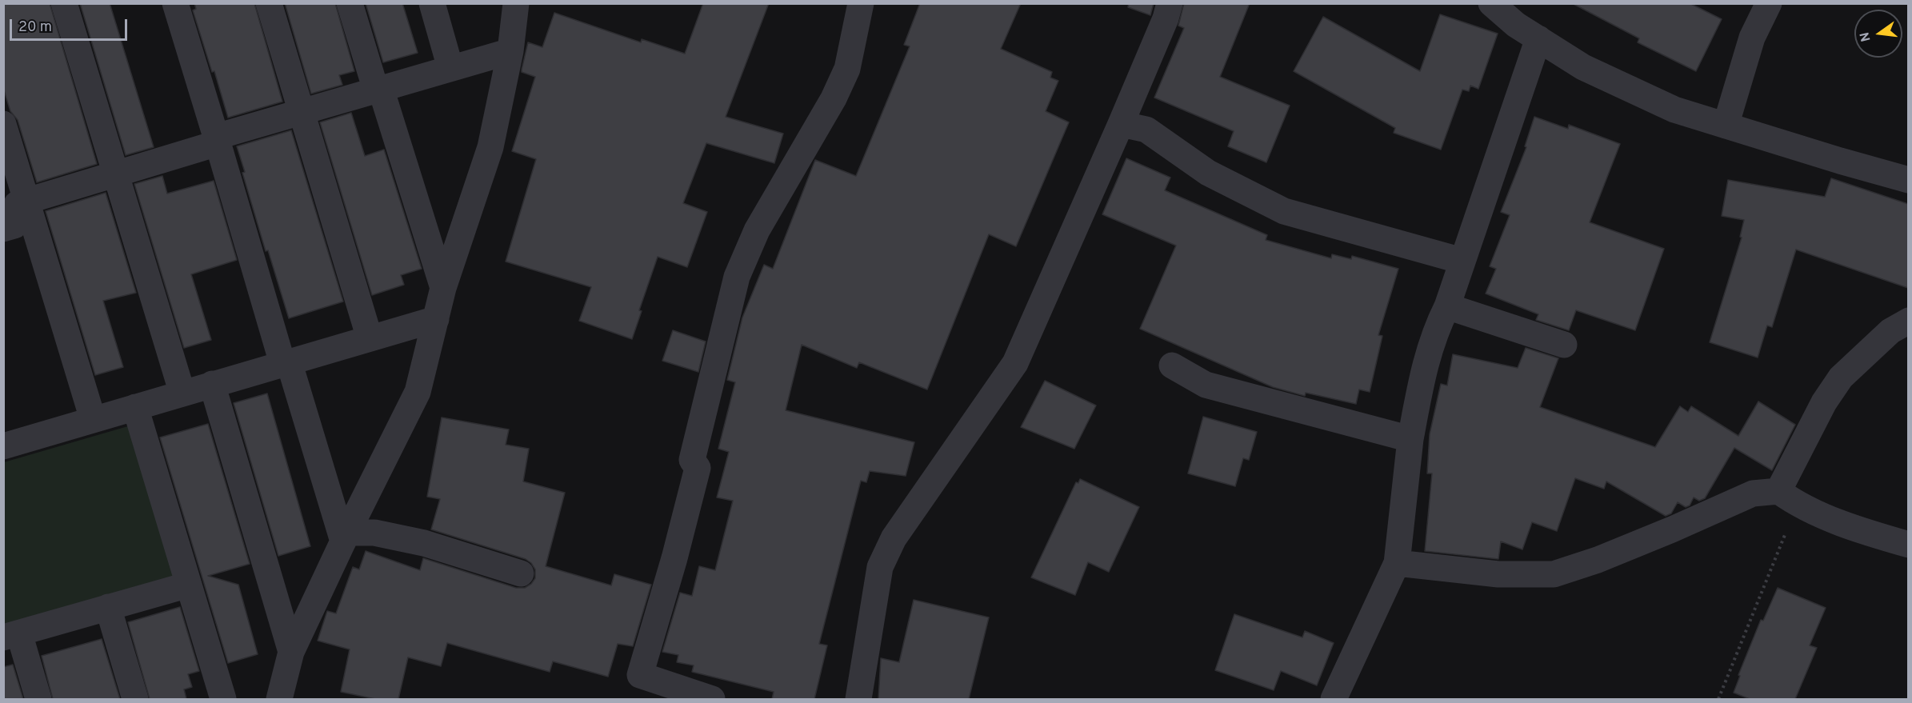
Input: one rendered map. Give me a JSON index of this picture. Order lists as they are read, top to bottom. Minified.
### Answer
{"scale_bar":"20 m","north":"left"}
